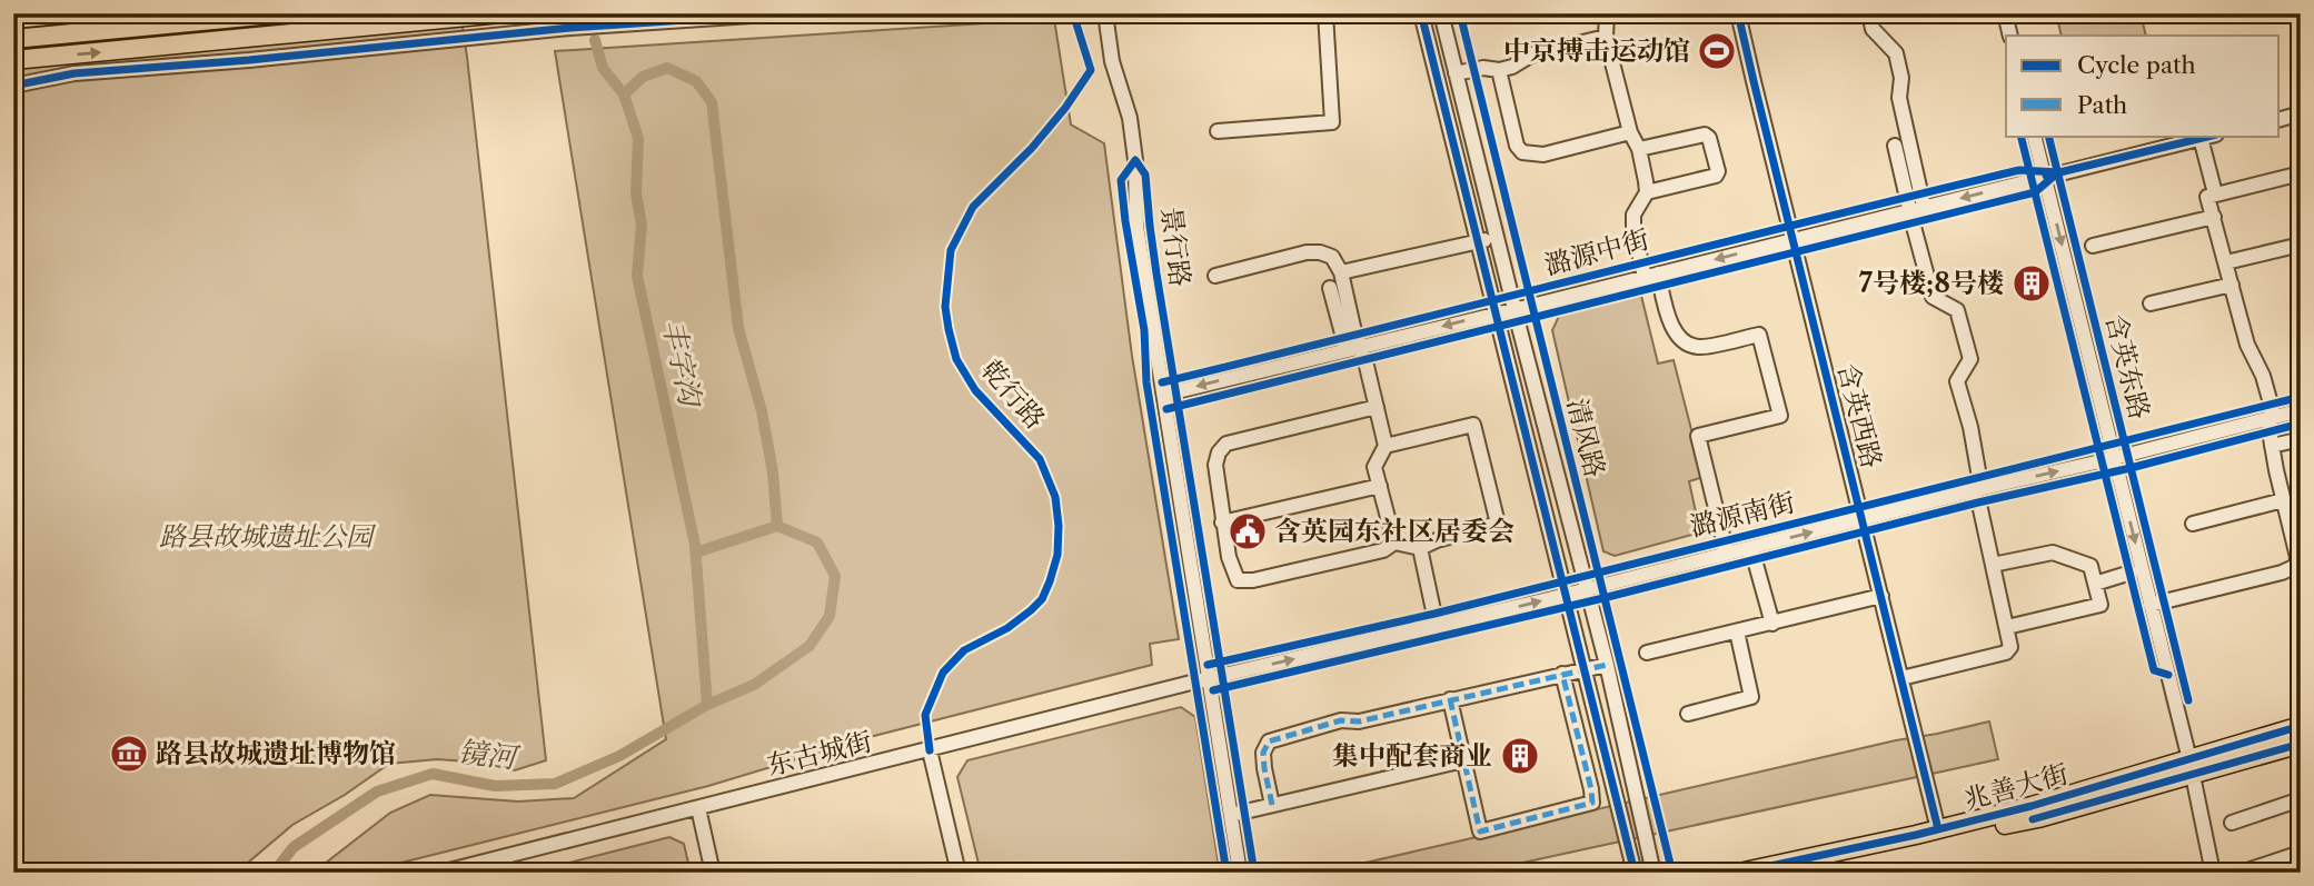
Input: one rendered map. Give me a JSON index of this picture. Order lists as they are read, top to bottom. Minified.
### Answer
{"streets":{"main road":["兆善大街"],"street":["景行路","潞源中街","含英东路","含英西路","清风路","潞源南街","东古城街"],"cycle path":["乾行路"]},"crossings":[["景行路","潞源中街"],["景行路","潞源南街"],["景行路","东古城街"],["潞源中街","含英东路"],["潞源中街","含英西路"],["潞源中街","清风路"],["含英东路","潞源南街"],["含英东路","兆善大街"],["含英西路","潞源南街"],["含英西路","兆善大街"],["清风路","潞源南街"],["潞源南街","东古城街"]],"one_way":["潞源中街","含英东路"],"water":["丰字沟","镜河"],"parks":["路县故城遗址公园"],"places":{"sports":["中京搏击运动馆"],"building":["7号楼;8号楼","集中配套商业"],"public building":["含英园东社区居委会"],"museum":["路县故城遗址博物馆"]},"legend":["Cycle path","Path"]}
